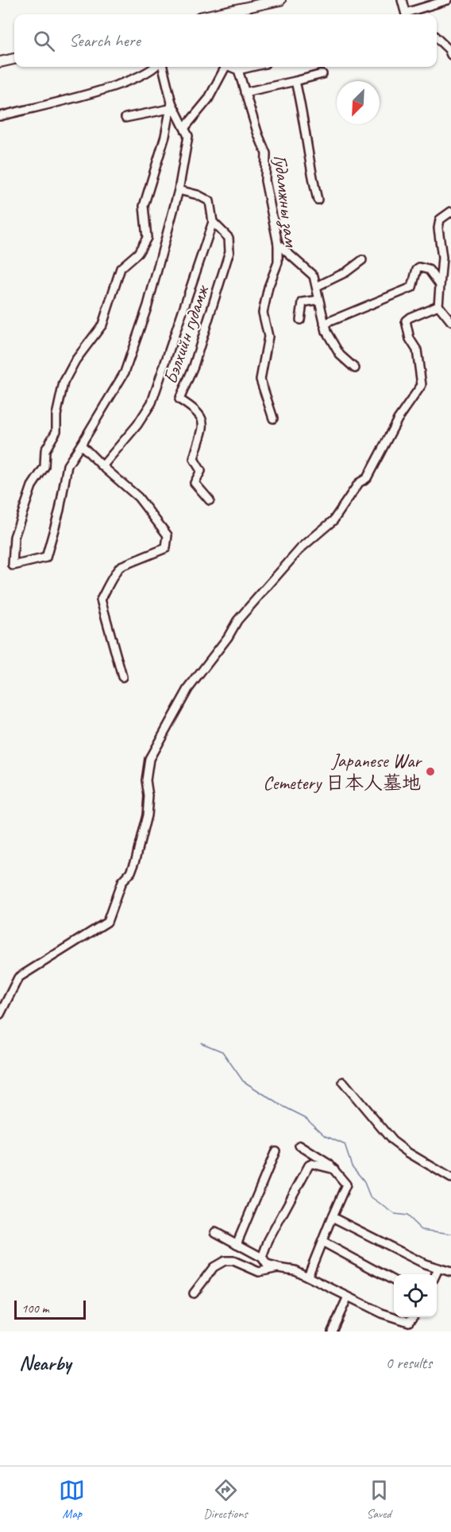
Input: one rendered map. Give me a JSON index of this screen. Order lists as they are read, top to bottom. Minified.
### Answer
{"streets":{"street":["Гудамжны зам","Бэлхийн гудамж"]},"places":["Japanese War Cemetery 日本人墓地"],"scale_bar":"100 m","north":"bottom left","page":{"search":"Search here","scale":"100 m","heading":["Nearby","0 results"],"nav":["Map","Directions","Saved"]}}
